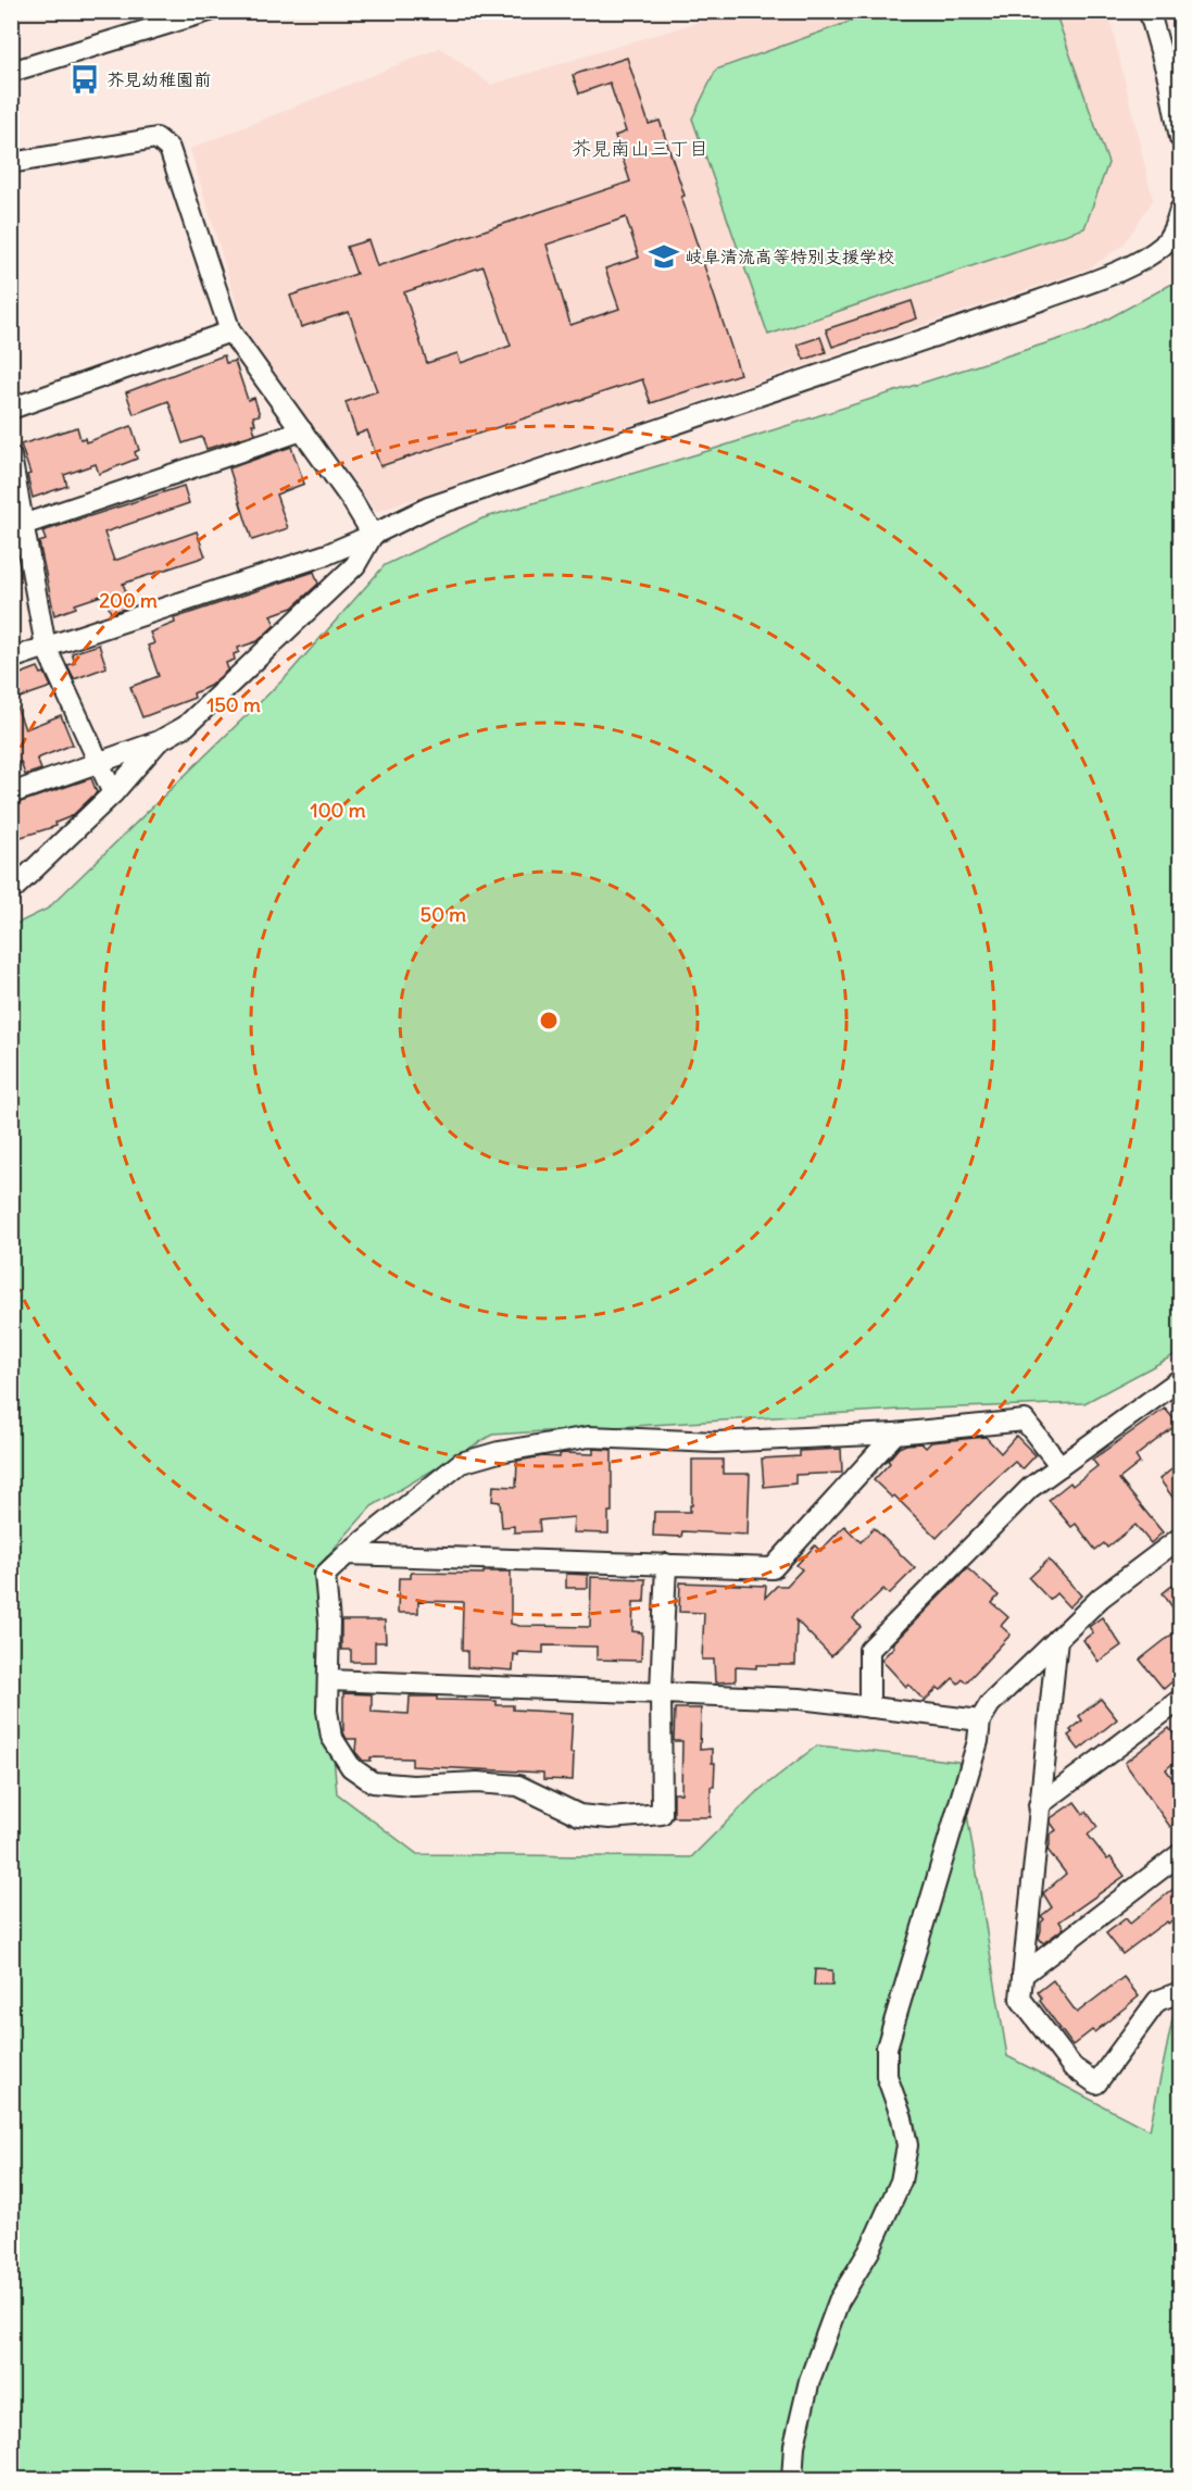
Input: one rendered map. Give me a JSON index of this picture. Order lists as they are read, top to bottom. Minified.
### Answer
{"districts":["芥見南山三丁目"],"places":{"bus stop":["芥見幼稚園前"],"school or university":["岐阜清流高等特別支援学校"]},"rings":["200 m","150 m","100 m","50 m"]}
